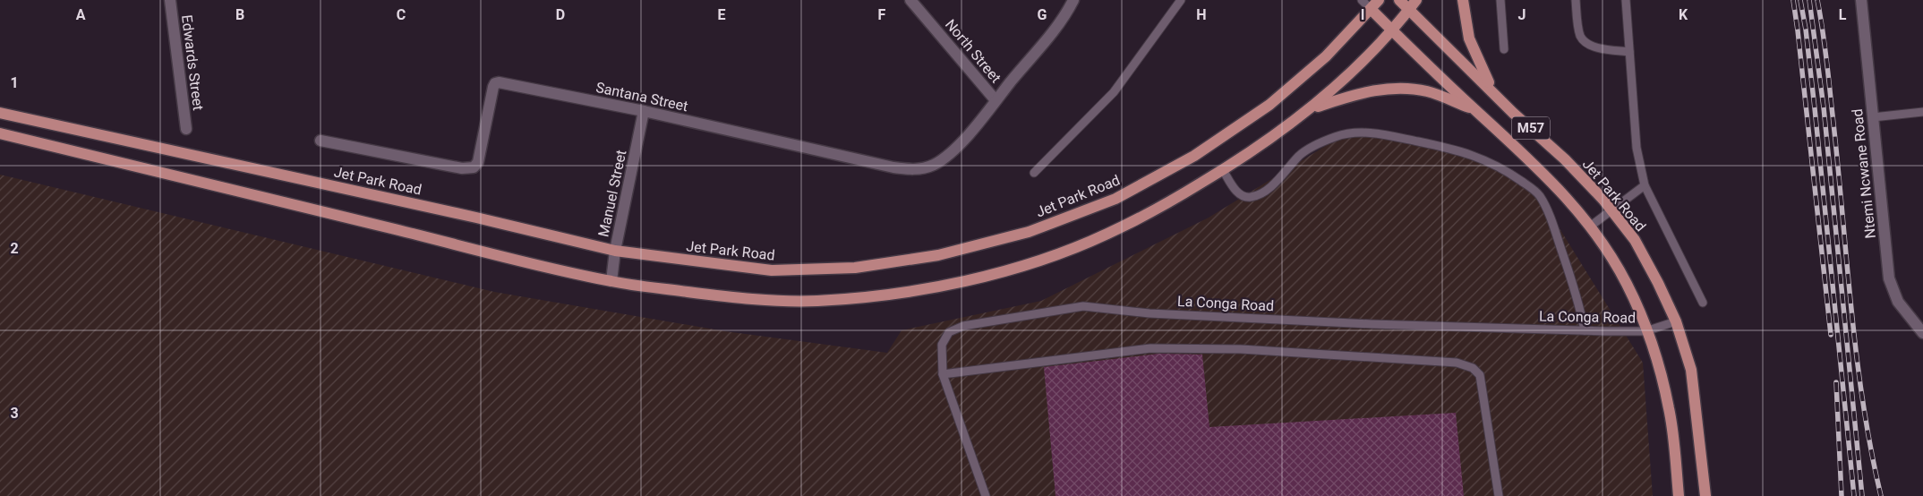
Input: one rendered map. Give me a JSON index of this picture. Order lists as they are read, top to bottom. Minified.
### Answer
{"streets":{"main road":["M57","Jet Park Road"],"street":["North Street","Edwards Street","Santana Street","Ntemi Ncwane Road","Manuel Street"],"lane":["La Conga Road"]},"crossings":[["North Street","Santana Street"],["Santana Street","Manuel Street"],["M57","Jet Park Road"],["M57","La Conga Road"],["Jet Park Road","Manuel Street"],["Jet Park Road","La Conga Road"]],"grid":{"columns":["A","B","C","D","E","F","G","H","I","J","K","L"],"rows":["1","2","3"]}}
